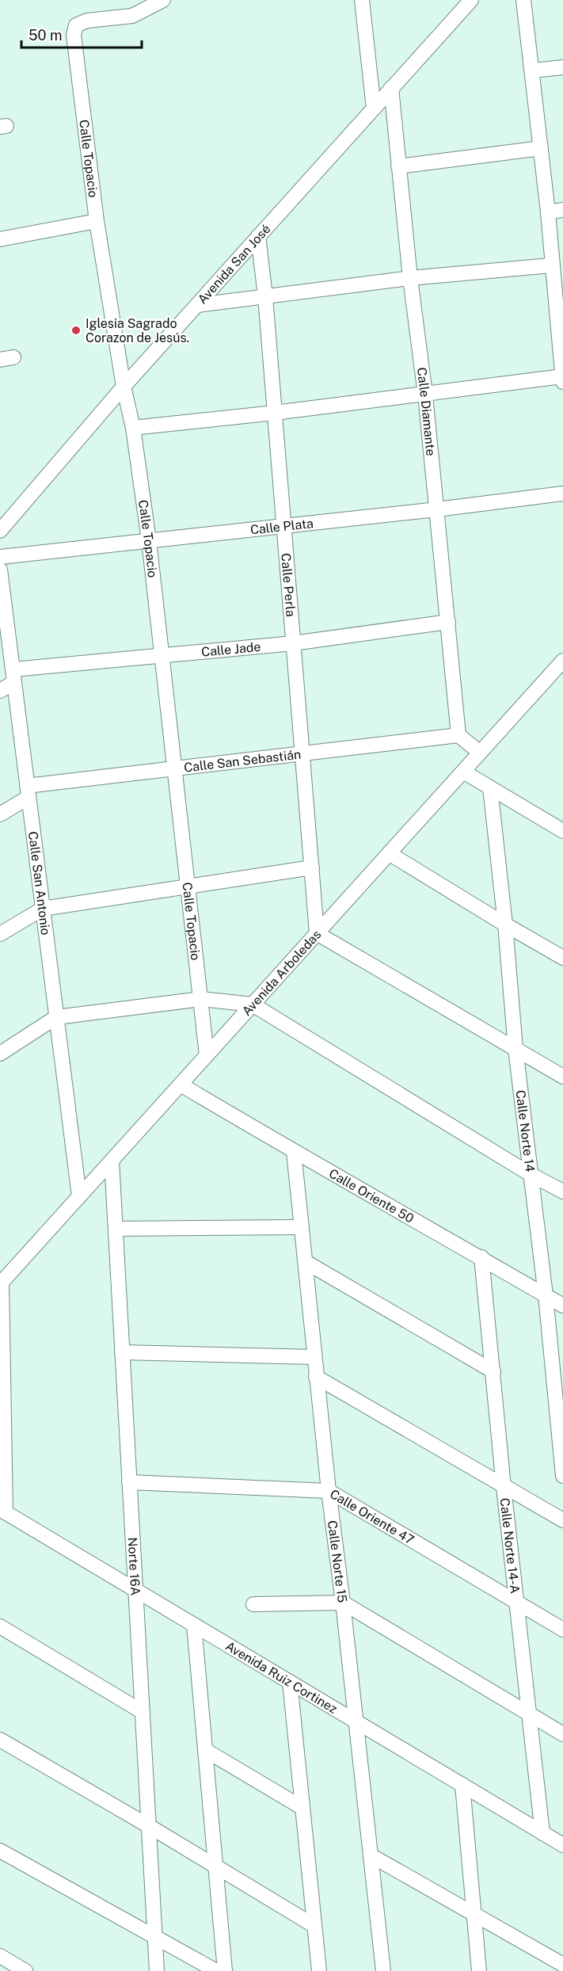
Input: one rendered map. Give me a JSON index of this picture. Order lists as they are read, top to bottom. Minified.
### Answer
{"streets":{"street":["Calle Topacio","Avenida San José","Calle Diamante","Calle Plata","Calle Perla","Calle Jade","Calle San Sebastián","Calle San Antonio","Avenida Arboledas","Calle Norte 14","Calle Oriente 50","Calle Oriente 47","Calle Norte 14-A","Calle Norte 15","Norte 16A","Avenida Ruiz Cortinez"]},"crossings":[["Calle Topacio","Avenida San José"],["Calle Topacio","Calle Plata"],["Calle Topacio","Calle Jade"],["Calle Topacio","Calle San Sebastián"],["Calle Topacio","Avenida Arboledas"],["Avenida San José","Calle Diamante"],["Avenida San José","Calle Perla"],["Calle Diamante","Calle Plata"],["Calle Diamante","Calle Jade"],["Calle Diamante","Calle San Sebastián"],["Calle Plata","Calle Perla"],["Calle Perla","Calle Jade"],["Calle Perla","Calle San Sebastián"],["Calle Perla","Avenida Arboledas"],["Calle Jade","Calle San Antonio"],["Calle San Sebastián","Calle San Antonio"],["Calle San Antonio","Avenida Arboledas"],["Avenida Arboledas","Calle Oriente 50"],["Avenida Arboledas","Norte 16A"],["Calle Norte 14","Calle Oriente 50"],["Calle Oriente 50","Calle Norte 14-A"],["Calle Oriente 50","Calle Norte 15"],["Calle Oriente 47","Calle Norte 14-A"],["Calle Oriente 47","Calle Norte 15"],["Calle Oriente 47","Norte 16A"],["Calle Norte 14-A","Avenida Ruiz Cortinez"],["Calle Norte 15","Avenida Ruiz Cortinez"],["Norte 16A","Avenida Ruiz Cortinez"]],"places":["Iglesia Sagrado Corazon de Jesús."],"scale_bar":"50 m"}
